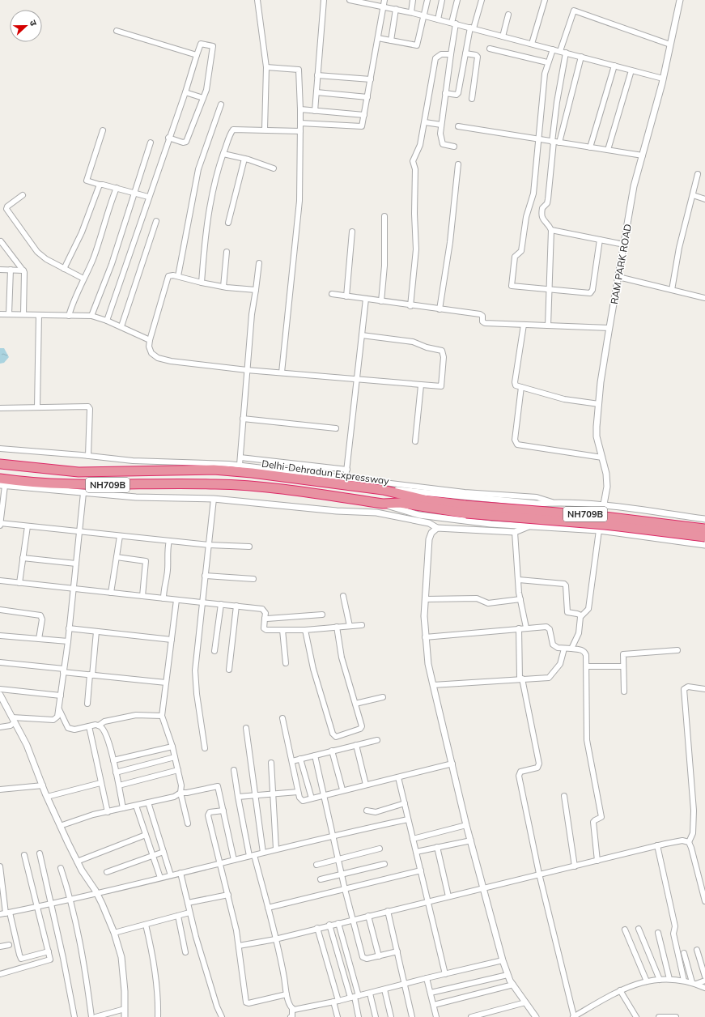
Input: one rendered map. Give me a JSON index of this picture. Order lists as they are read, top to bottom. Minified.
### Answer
{"streets":{"highway":["Delhi-Dehradun Expressway","NH709B"],"street":["RAM PARK ROAD"]},"north":"right"}
